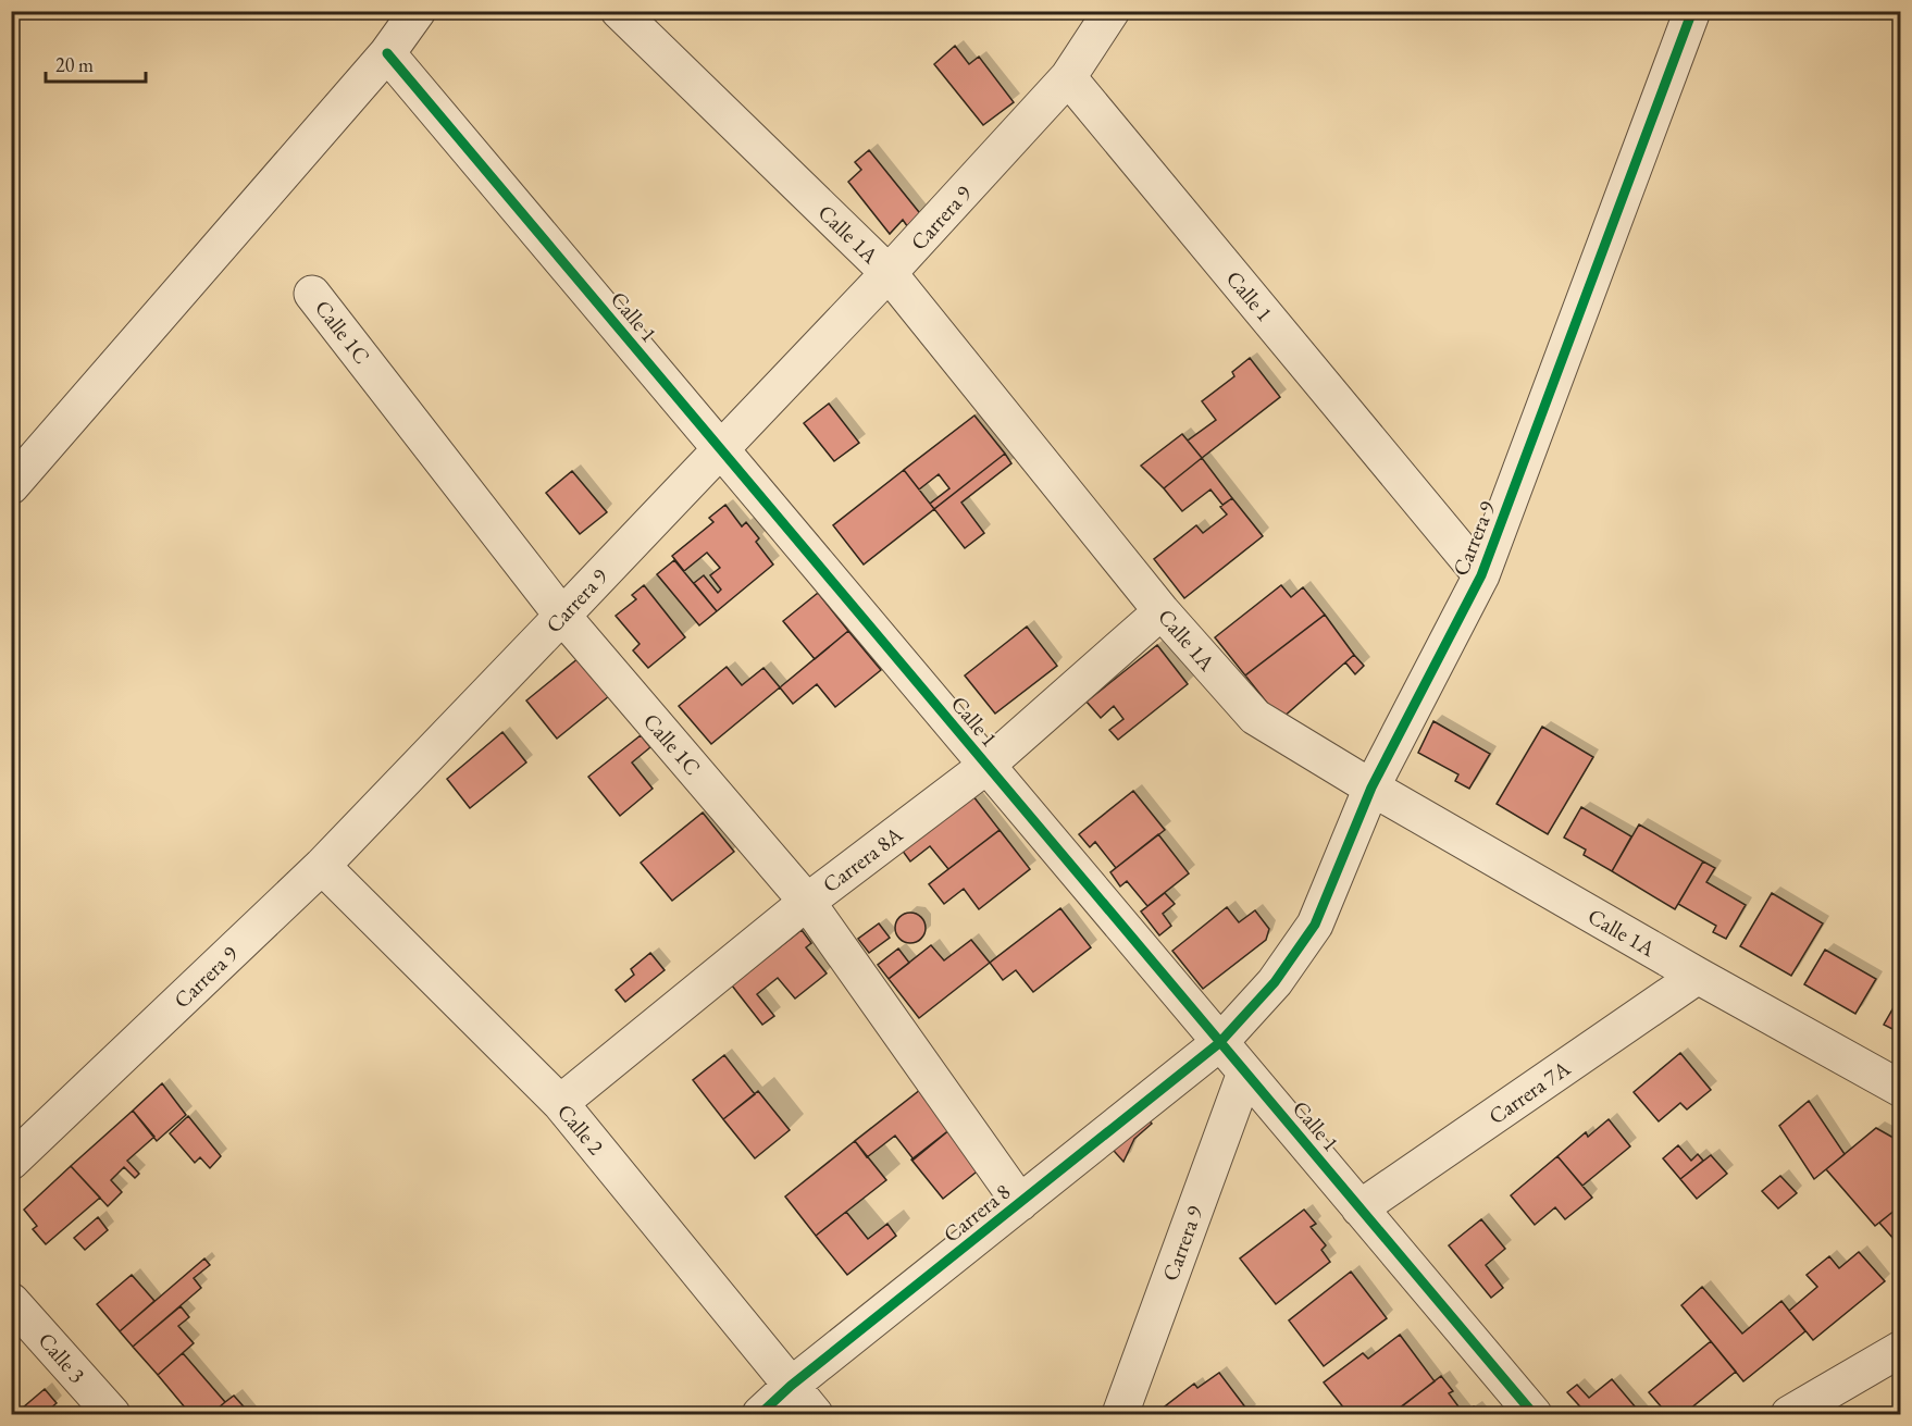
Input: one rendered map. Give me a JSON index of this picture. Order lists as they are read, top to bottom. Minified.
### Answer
{"streets":{"street":["Carrera 9","Calle 1A","Calle 1","Calle 1C","Carrera 8A","Carrera 7A","Calle 2","Carrera 8","Calle 3"]},"crossings":[["Carrera 9","Calle 1A"],["Carrera 9","Calle 1"],["Carrera 9","Calle 1C"],["Carrera 9","Calle 2"],["Carrera 9","Carrera 8"],["Calle 1A","Carrera 8A"],["Calle 1A","Carrera 7A"],["Calle 1","Carrera 8A"],["Calle 1","Carrera 7A"],["Calle 1","Carrera 8"],["Calle 1C","Carrera 8A"],["Calle 1C","Carrera 8"],["Carrera 8A","Calle 2"],["Calle 2","Carrera 8"]],"scale_bar":"20 m"}
